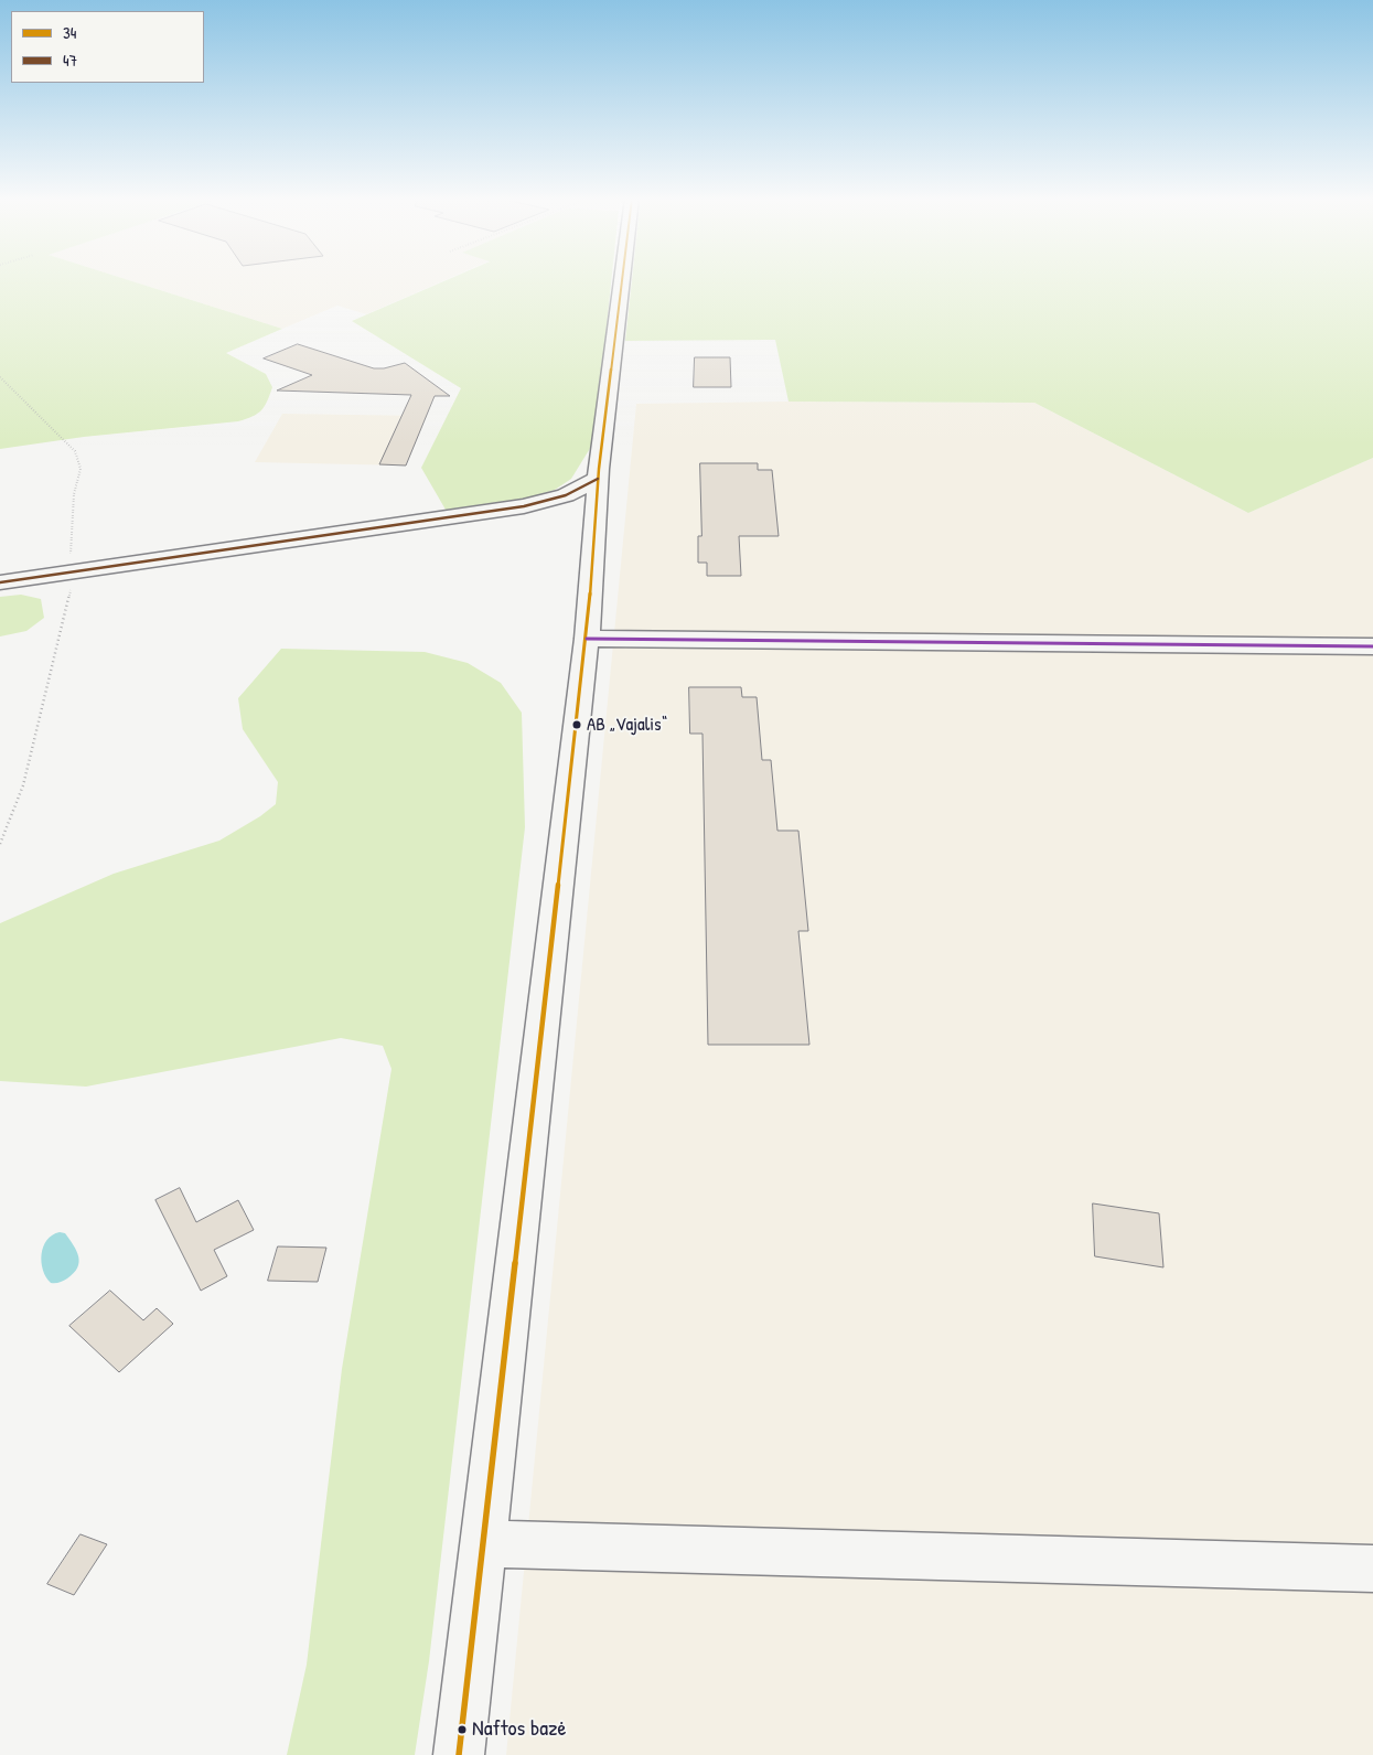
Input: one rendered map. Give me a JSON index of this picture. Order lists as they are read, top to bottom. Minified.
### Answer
{"places":["AB „Vajalis“","Naftos bazė"],"lines":["transit line 34","transit line 47"],"legend":["34","47"]}
